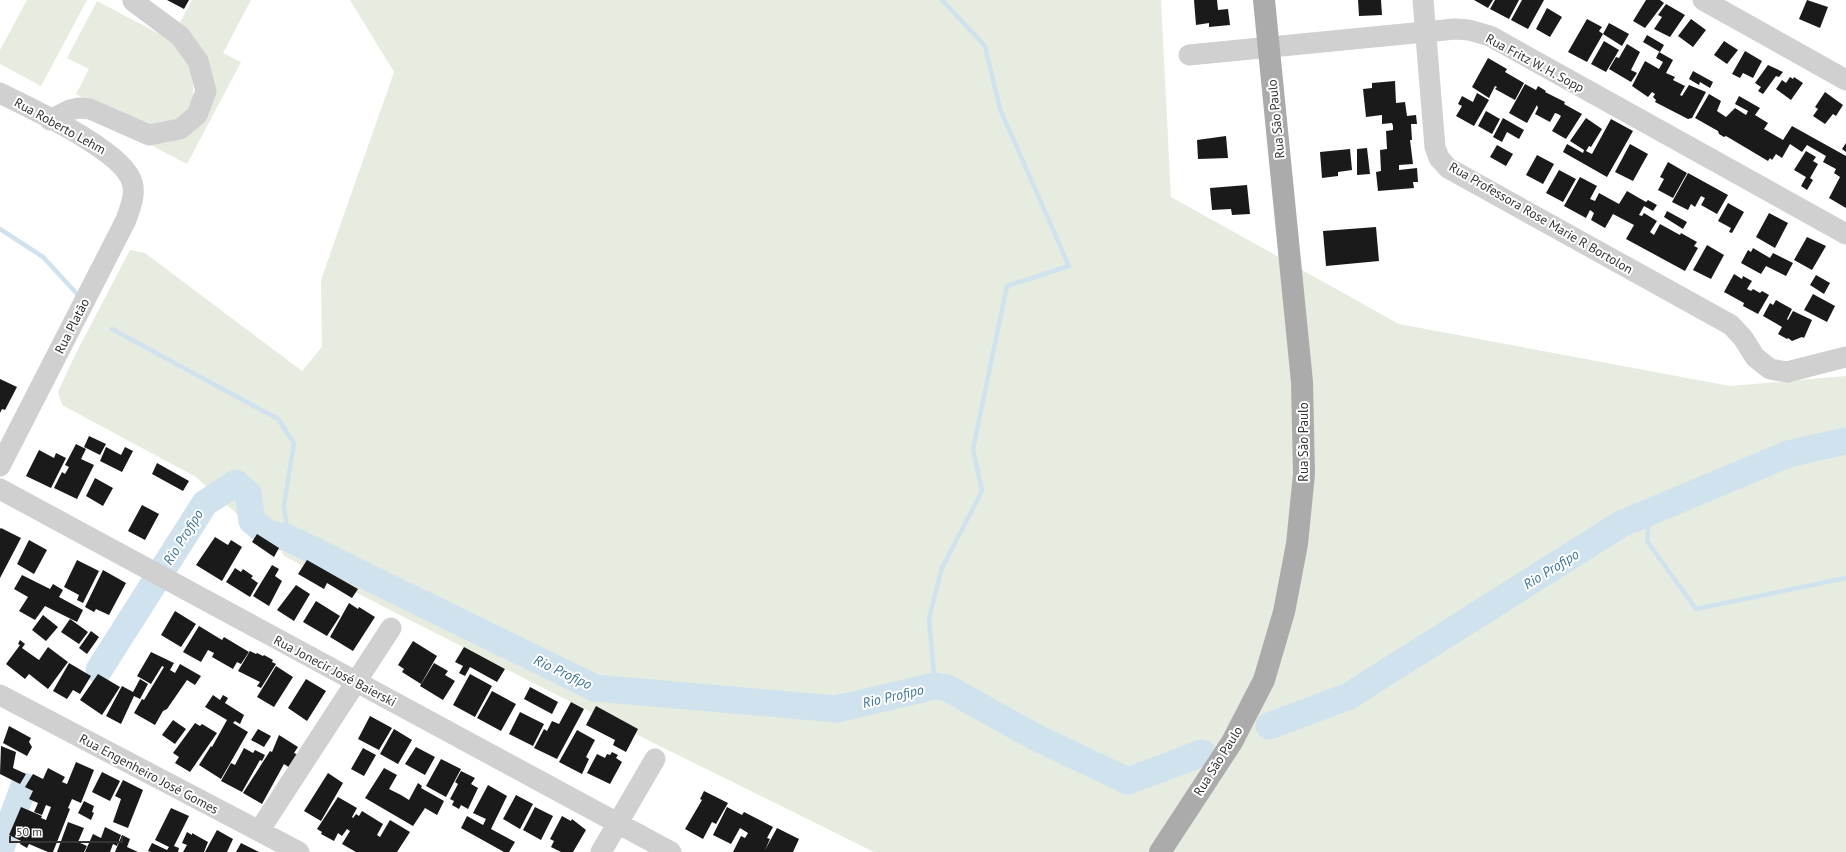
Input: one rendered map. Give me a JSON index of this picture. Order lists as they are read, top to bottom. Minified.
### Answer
{"streets":{"main road":["Rua São Paulo"],"street":["Rua Fritz W. H. Sopp","Rua Roberto Lehm","Rua Professora Rose Marie R Bortolon","Rua Platão","Rua Jonecir José Baierski","Rua Engenheiro José Gomes"]},"crossings":[["Rua Fritz W. H. Sopp","Rua São Paulo"],["Rua Fritz W. H. Sopp","Rua Professora Rose Marie R Bortolon"],["Rua Roberto Lehm","Rua Platão"]],"water":["Rio Profipo"],"scale_bar":"50 m"}
